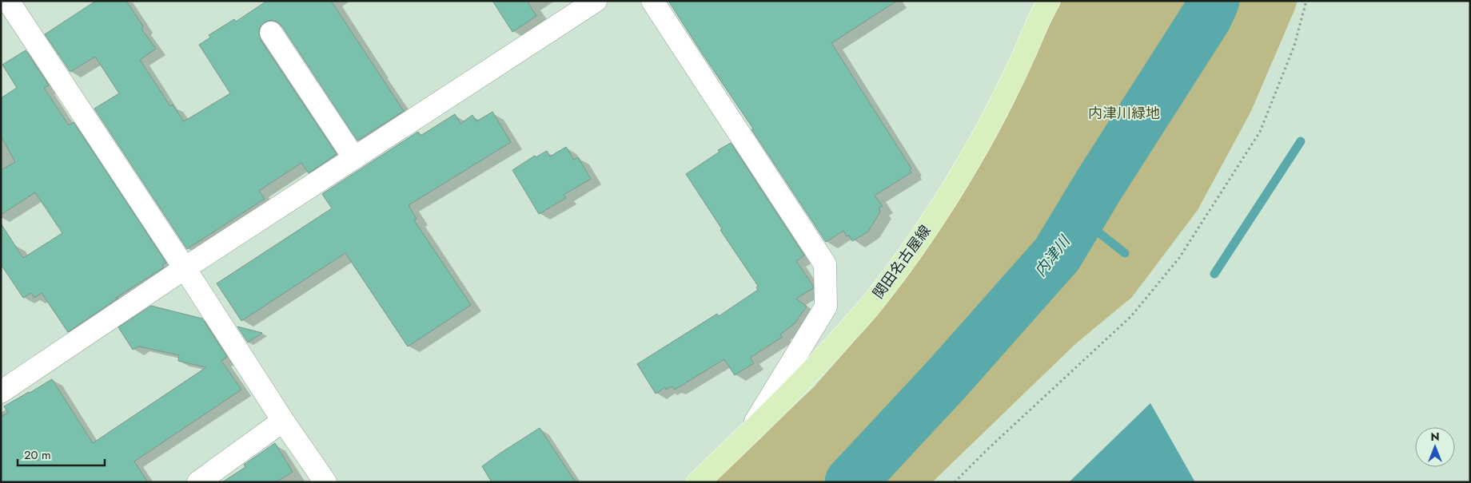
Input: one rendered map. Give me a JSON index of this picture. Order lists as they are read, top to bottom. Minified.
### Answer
{"streets":{"main road":["関田名古屋線"]},"water":["内津川"],"parks":["内津川緑地"],"scale_bar":"20 m","north":"top"}
